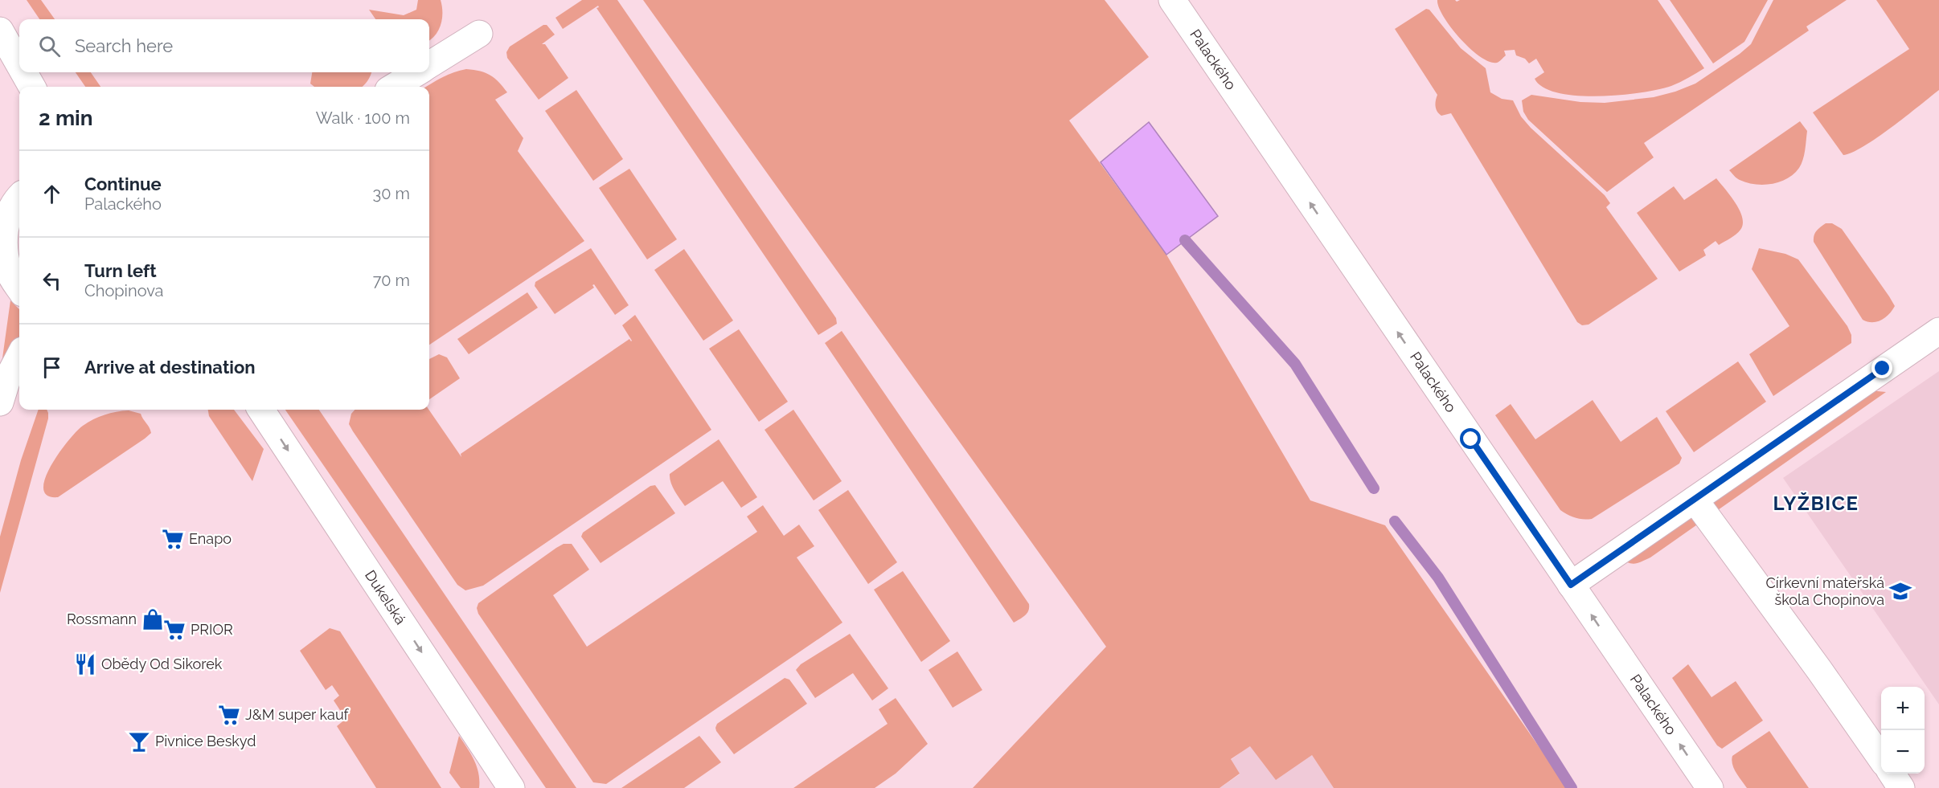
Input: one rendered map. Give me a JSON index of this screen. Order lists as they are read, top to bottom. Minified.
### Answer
{"streets":{"street":["Palackého","Dukelská"]},"one_way":["Palackého","Dukelská"],"districts":["LYŽBICE"],"places":{"supermarket":["Enapo","PRIOR","J&M super kauf"],"school or university":["Církevní mateřská škola Chopinova"],"shop":["Rossmann"],"restaurant":["Obědy Od Sikorek"],"bar":["Pivnice Beskyd"]},"page":{"search":"Search here","heading":["2 min","Walk · 100 m"],"list":[["Continue","Palackého","30 m"],["Turn left","Chopinova","70 m"],"Arrive at destination"],"map_buttons":["+","−"]}}
